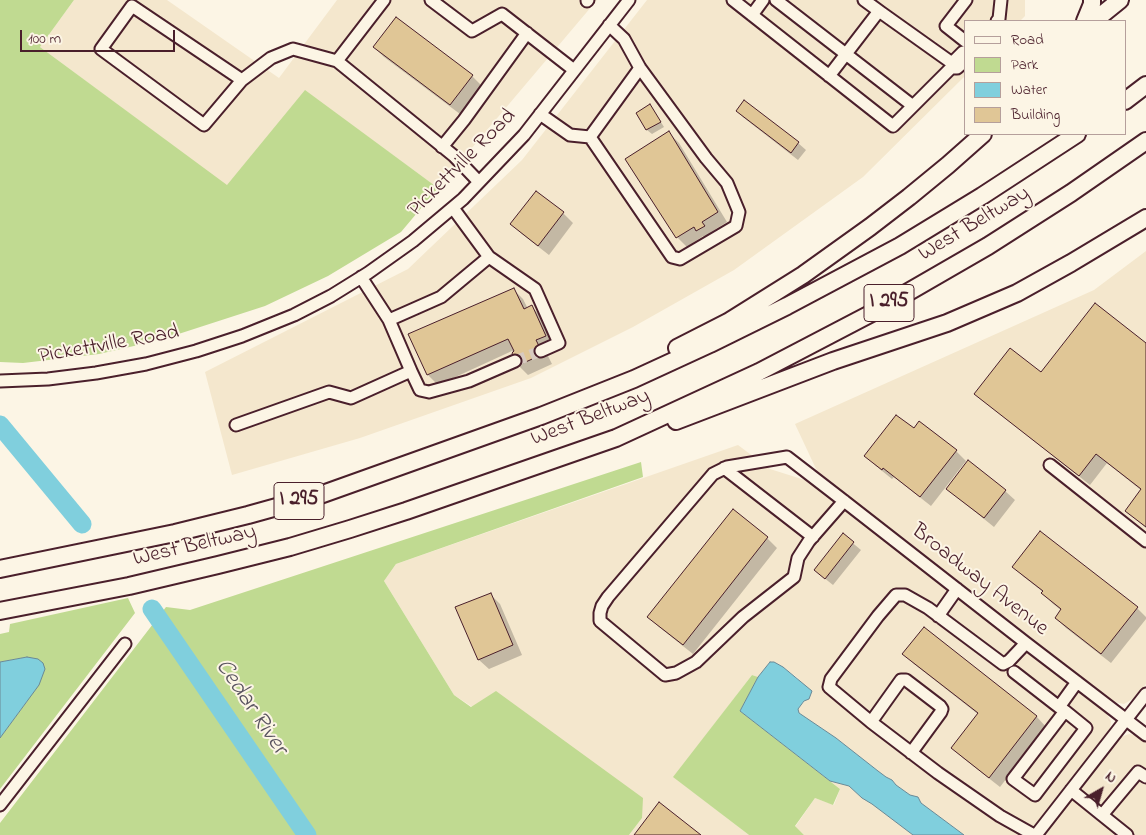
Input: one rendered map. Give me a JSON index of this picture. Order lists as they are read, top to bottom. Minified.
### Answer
{"streets":{"highway":["West Beltway","I 295"],"street":["Pickettville Road","Broadway Avenue"]},"water":["Cedar River"],"legend":["Road","Park","Water","Building"],"scale_bar":"100 m","north":"top right"}
